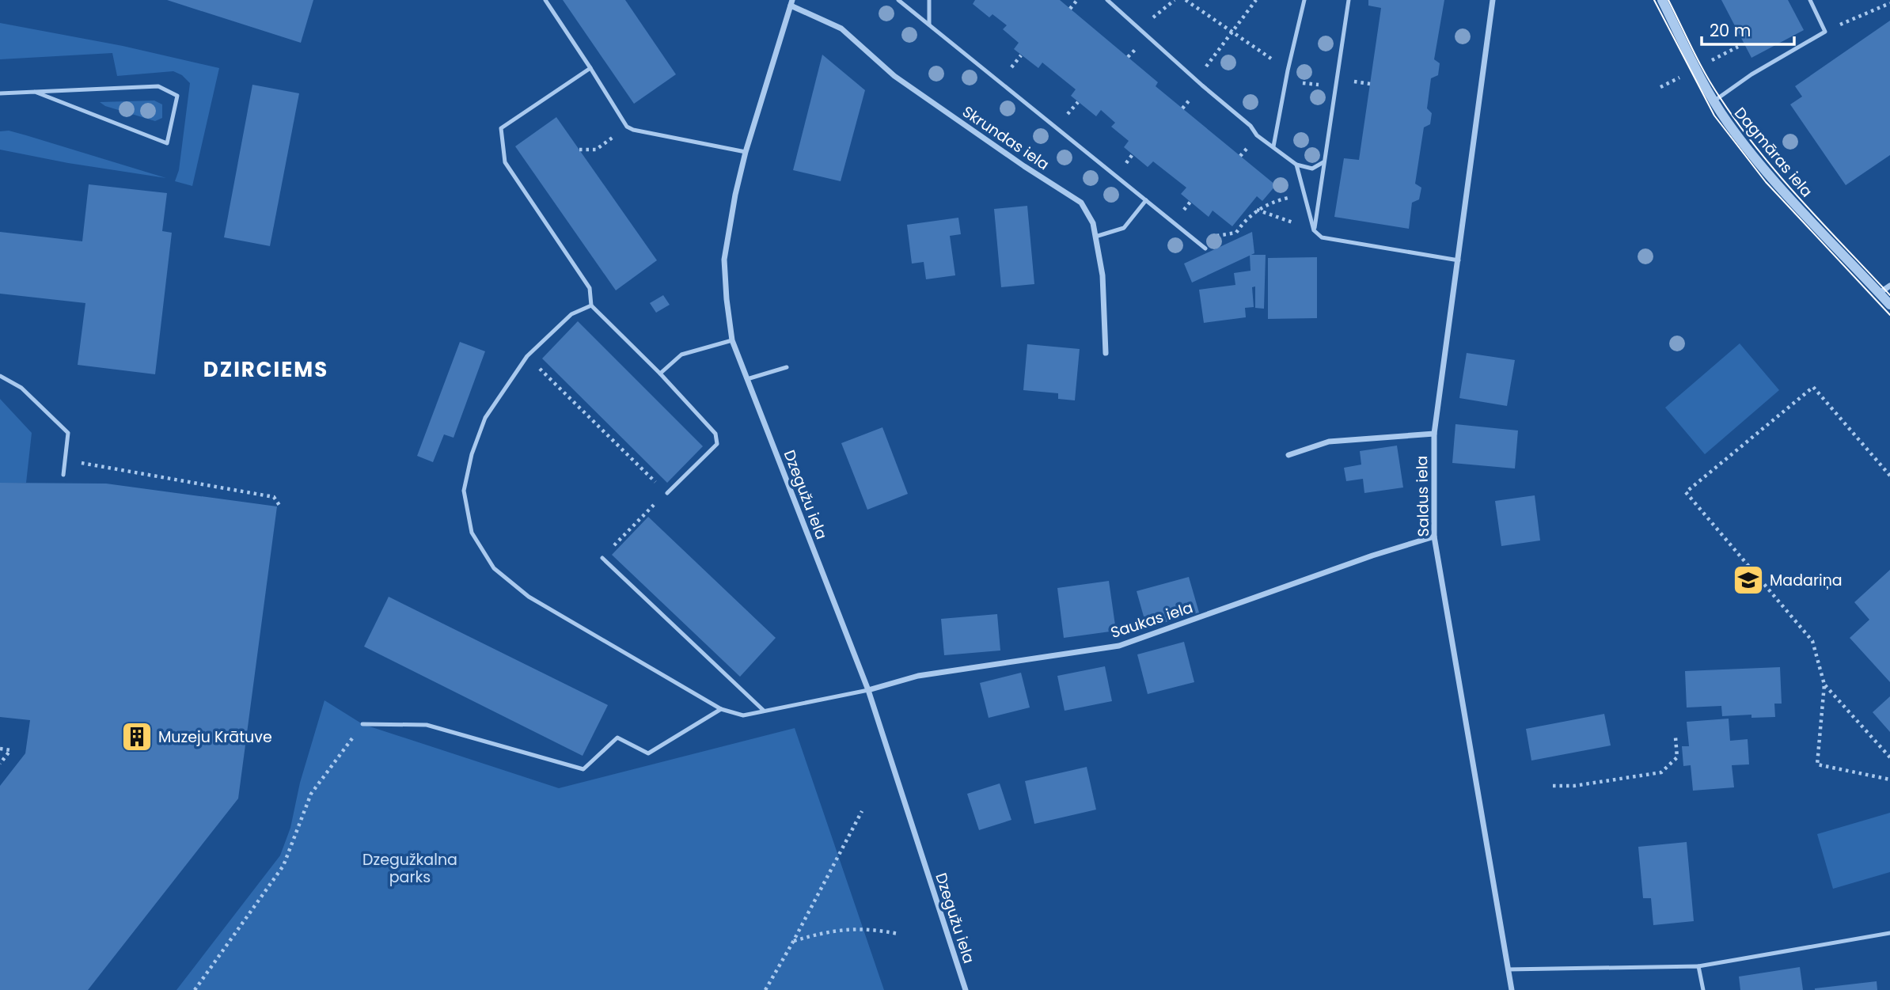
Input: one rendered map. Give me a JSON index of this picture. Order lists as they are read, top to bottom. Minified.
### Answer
{"streets":{"street":["Skrundas iela","Dagmāras iela","Dzegužu iela","Saldus iela","Saukas iela"]},"crossings":[["Skrundas iela","Dzegužu iela"],["Dzegužu iela","Saukas iela"],["Saldus iela","Saukas iela"]],"districts":["DZIRCIEMS"],"parks":["Dzegužkalna parks"],"places":{"school or university":["Madariņa"],"building":["Muzeju Krātuve"]},"scale_bar":"20 m"}
